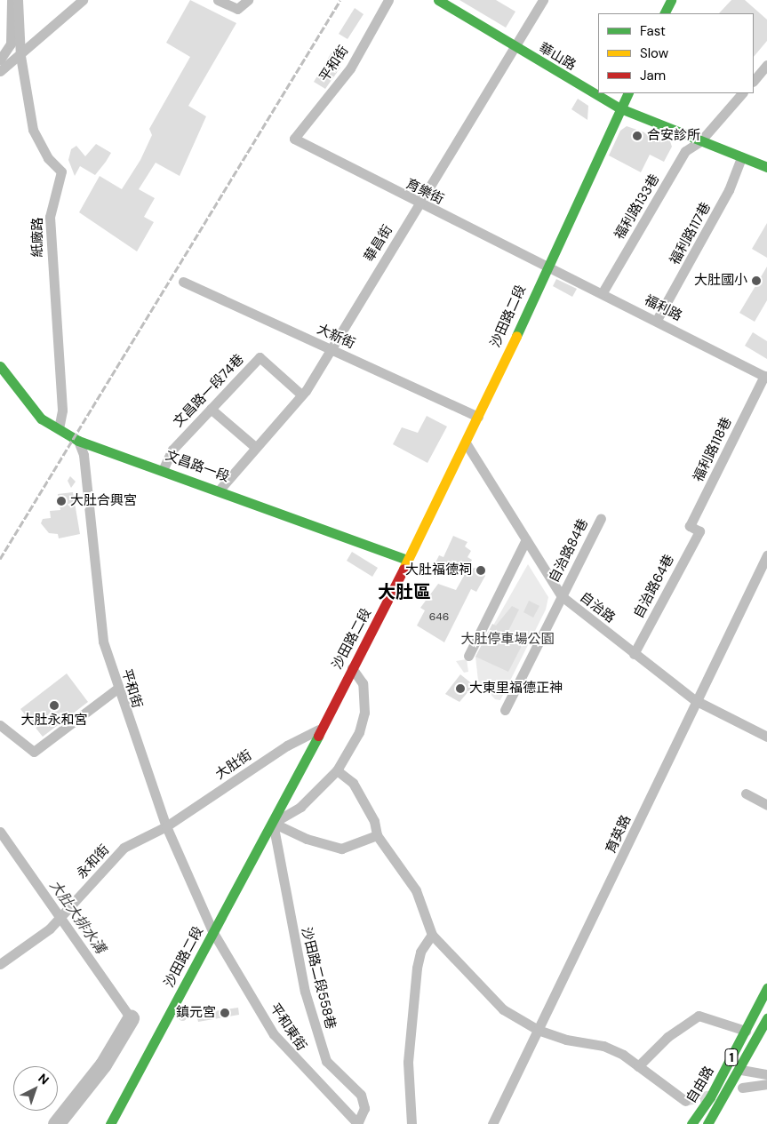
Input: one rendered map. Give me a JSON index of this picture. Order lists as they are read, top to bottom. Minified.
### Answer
{"streets":{"street":["華山路","平和街","育樂街","福利路133巷","福利路117巷","紙廠路","華昌街","福利路","沙田路二段","大新街","文昌路一段74巷","福利路118巷","文昌路一段","自治路84巷","自治路64巷","自治路","大肚街","育英路","永和街","沙田路二段558巷","平和東街","1","自由路"]},"crossings":[["華山路","福利路133巷"],["華山路","福利路117巷"],["華山路","華昌街"],["華山路","沙田路二段"],["平和街","育樂街"],["平和街","沙田路二段"],["平和街","文昌路一段"],["平和街","大肚街"],["平和街","永和街"],["平和街","平和東街"],["育樂街","華昌街"],["育樂街","福利路"],["育樂街","沙田路二段"],["福利路133巷","福利路"],["福利路117巷","福利路"],["紙廠路","文昌路一段"],["華昌街","大新街"],["華昌街","文昌路一段74巷"],["華昌街","文昌路一段"],["福利路","沙田路二段"],["福利路","福利路118巷"],["沙田路二段","大新街"],["沙田路二段","文昌路一段"],["沙田路二段","自治路"],["沙田路二段","大肚街"],["沙田路二段","沙田路二段558巷"],["沙田路二段","平和東街"],["文昌路一段74巷","文昌路一段"],["福利路118巷","自治路64巷"],["自治路84巷","自治路"],["自治路64巷","自治路"],["自治路","育英路"],["大肚街","永和街"],["沙田路二段558巷","平和東街"]],"districts":["大肚區"],"water":["大肚大排水溝"],"parks":["大肚停車場公園"],"places":["合安診所","大肚國小","大肚合興宮","大肚福德祠","大東里福德正神","大肚永和宮","鎮元宮"],"house_numbers":["646"],"legend":["Fast","Slow","Jam"],"north":"top right"}
